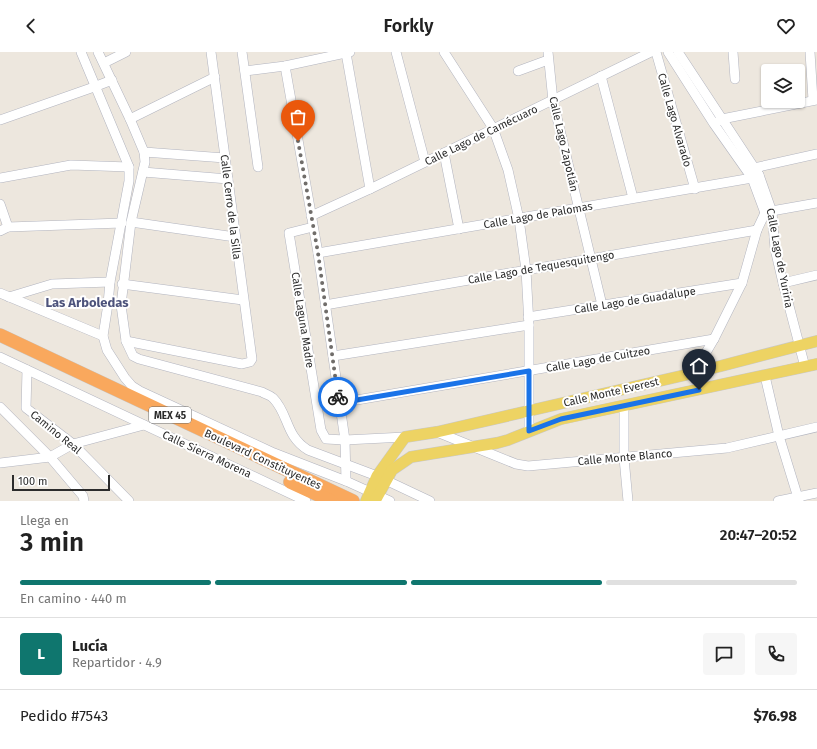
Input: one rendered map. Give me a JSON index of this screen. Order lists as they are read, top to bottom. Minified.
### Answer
{"streets":{"highway":["MEX 45","Boulevard Constituyentes"],"main road":["Calle Monte Everest"],"street":["Calle Lago Alvarado","Calle Lago de Camécuaro","Calle Lago Zapotlán","Calle Cerro de la Silla","Calle Lago de Palomas","Calle Lago de Yuriria","Calle Lago de Tequesquitengo","Calle Lago de Guadalupe","Calle Laguna Madre","Calle Lago de Cuitzeo","Camino Real","Calle Sierra Morena","Calle Monte Blanco"]},"crossings":[["Calle Lago Alvarado","Calle Lago de Palomas"],["Calle Lago de Camécuaro","Calle Lago Zapotlán"],["Calle Lago Zapotlán","Calle Lago de Palomas"],["Calle Lago Zapotlán","Calle Lago de Tequesquitengo"],["Calle Lago Zapotlán","Calle Lago de Guadalupe"],["Calle Lago de Palomas","Calle Lago de Yuriria"],["Calle Lago de Yuriria","Calle Monte Everest"],["Calle Laguna Madre","Calle Monte Everest"],["Calle Monte Everest","Calle Monte Blanco"],["Camino Real","Calle Sierra Morena"]],"districts":["Las Arboledas"],"scale_bar":"100 m","page":{"header":"Forkly","scale":"100 m","heading":["3 min","Llega en","20:47–20:52"],"panel":["Lucía","Repartidor · 4.9","Pedido #7543","$76.98"],"bar":"En camino · 440 m","round":"L"}}
